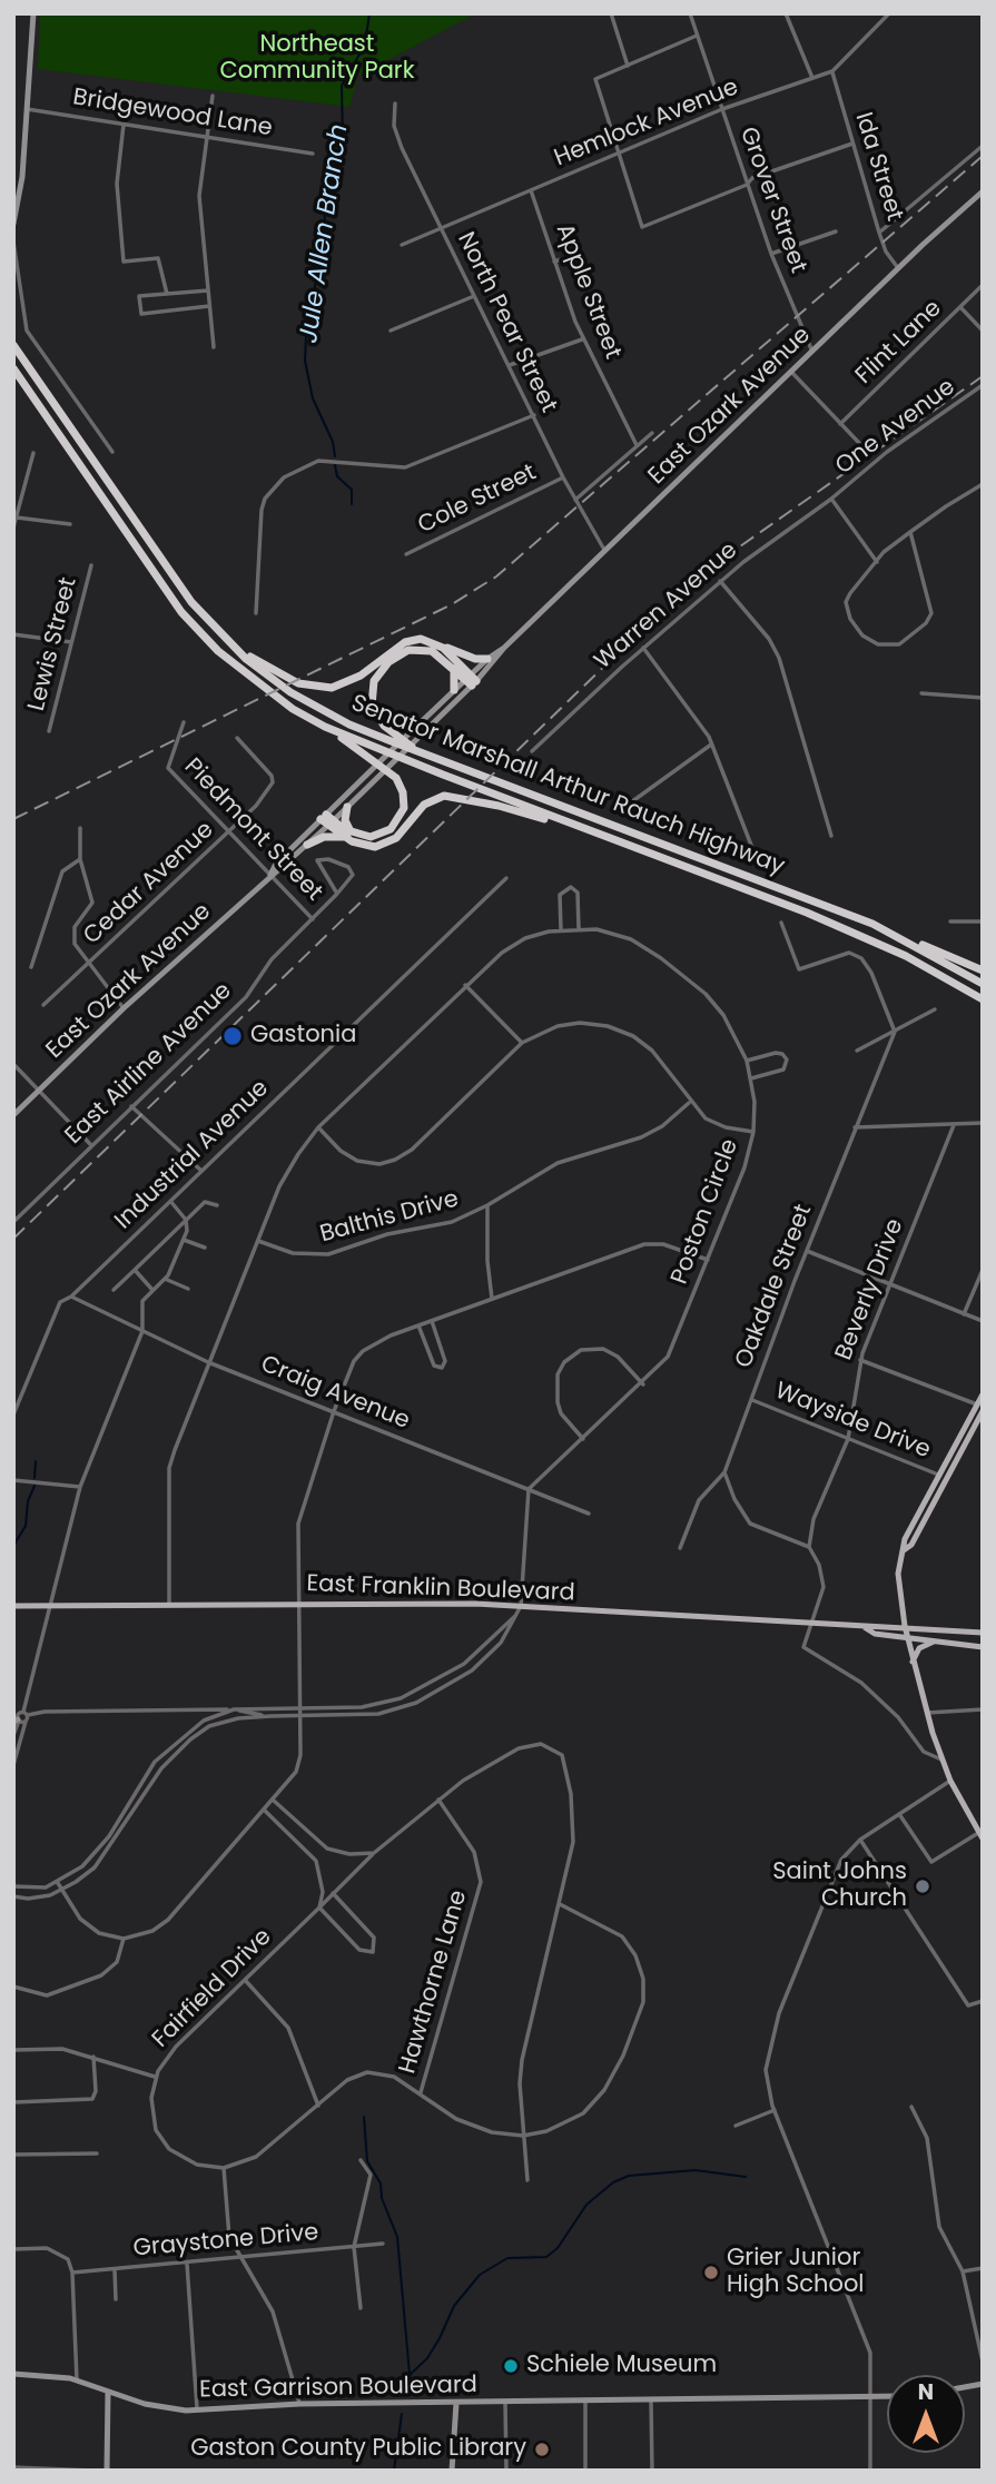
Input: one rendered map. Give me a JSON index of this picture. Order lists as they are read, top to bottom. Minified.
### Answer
{"streets":{"highway":["Senator Marshall Arthur Rauch Highway"],"main road":["East Ozark Avenue","East Franklin Boulevard","East Garrison Boulevard"],"street":["Bridgewood Lane","Hemlock Avenue","Ida Street","Grover Street","Apple Street","North Pear Street","Flint Lane","One Avenue","Cole Street","Warren Avenue","Lewis Street","Piedmont Street","Cedar Avenue","East Airline Avenue","Industrial Avenue","Poston Circle","Balthis Drive","Oakdale Street","Beverly Drive","Craig Avenue","Wayside Drive","Hawthorne Lane","Fairfield Drive","Graystone Drive"]},"crossings":[["Hemlock Avenue","Ida Street"],["Hemlock Avenue","Grover Street"],["Hemlock Avenue","Apple Street"],["Hemlock Avenue","North Pear Street"],["Ida Street","East Ozark Avenue"],["Grover Street","East Ozark Avenue"],["North Pear Street","East Ozark Avenue"],["North Pear Street","Cole Street"],["East Ozark Avenue","Piedmont Street"],["One Avenue","Warren Avenue"],["Piedmont Street","Cedar Avenue"],["Piedmont Street","East Airline Avenue"],["Industrial Avenue","Craig Avenue"],["Poston Circle","Balthis Drive"],["Poston Circle","Craig Avenue"],["Poston Circle","East Franklin Boulevard"],["Oakdale Street","Wayside Drive"],["Beverly Drive","Wayside Drive"],["Hawthorne Lane","Fairfield Drive"]],"water":["Jule Allen Branch"],"parks":["Northeast Community Park"],"places":["Gastonia","Saint Johns Church","Grier Junior High School","Schiele Museum","Gaston County Public Library"],"north":"top"}
